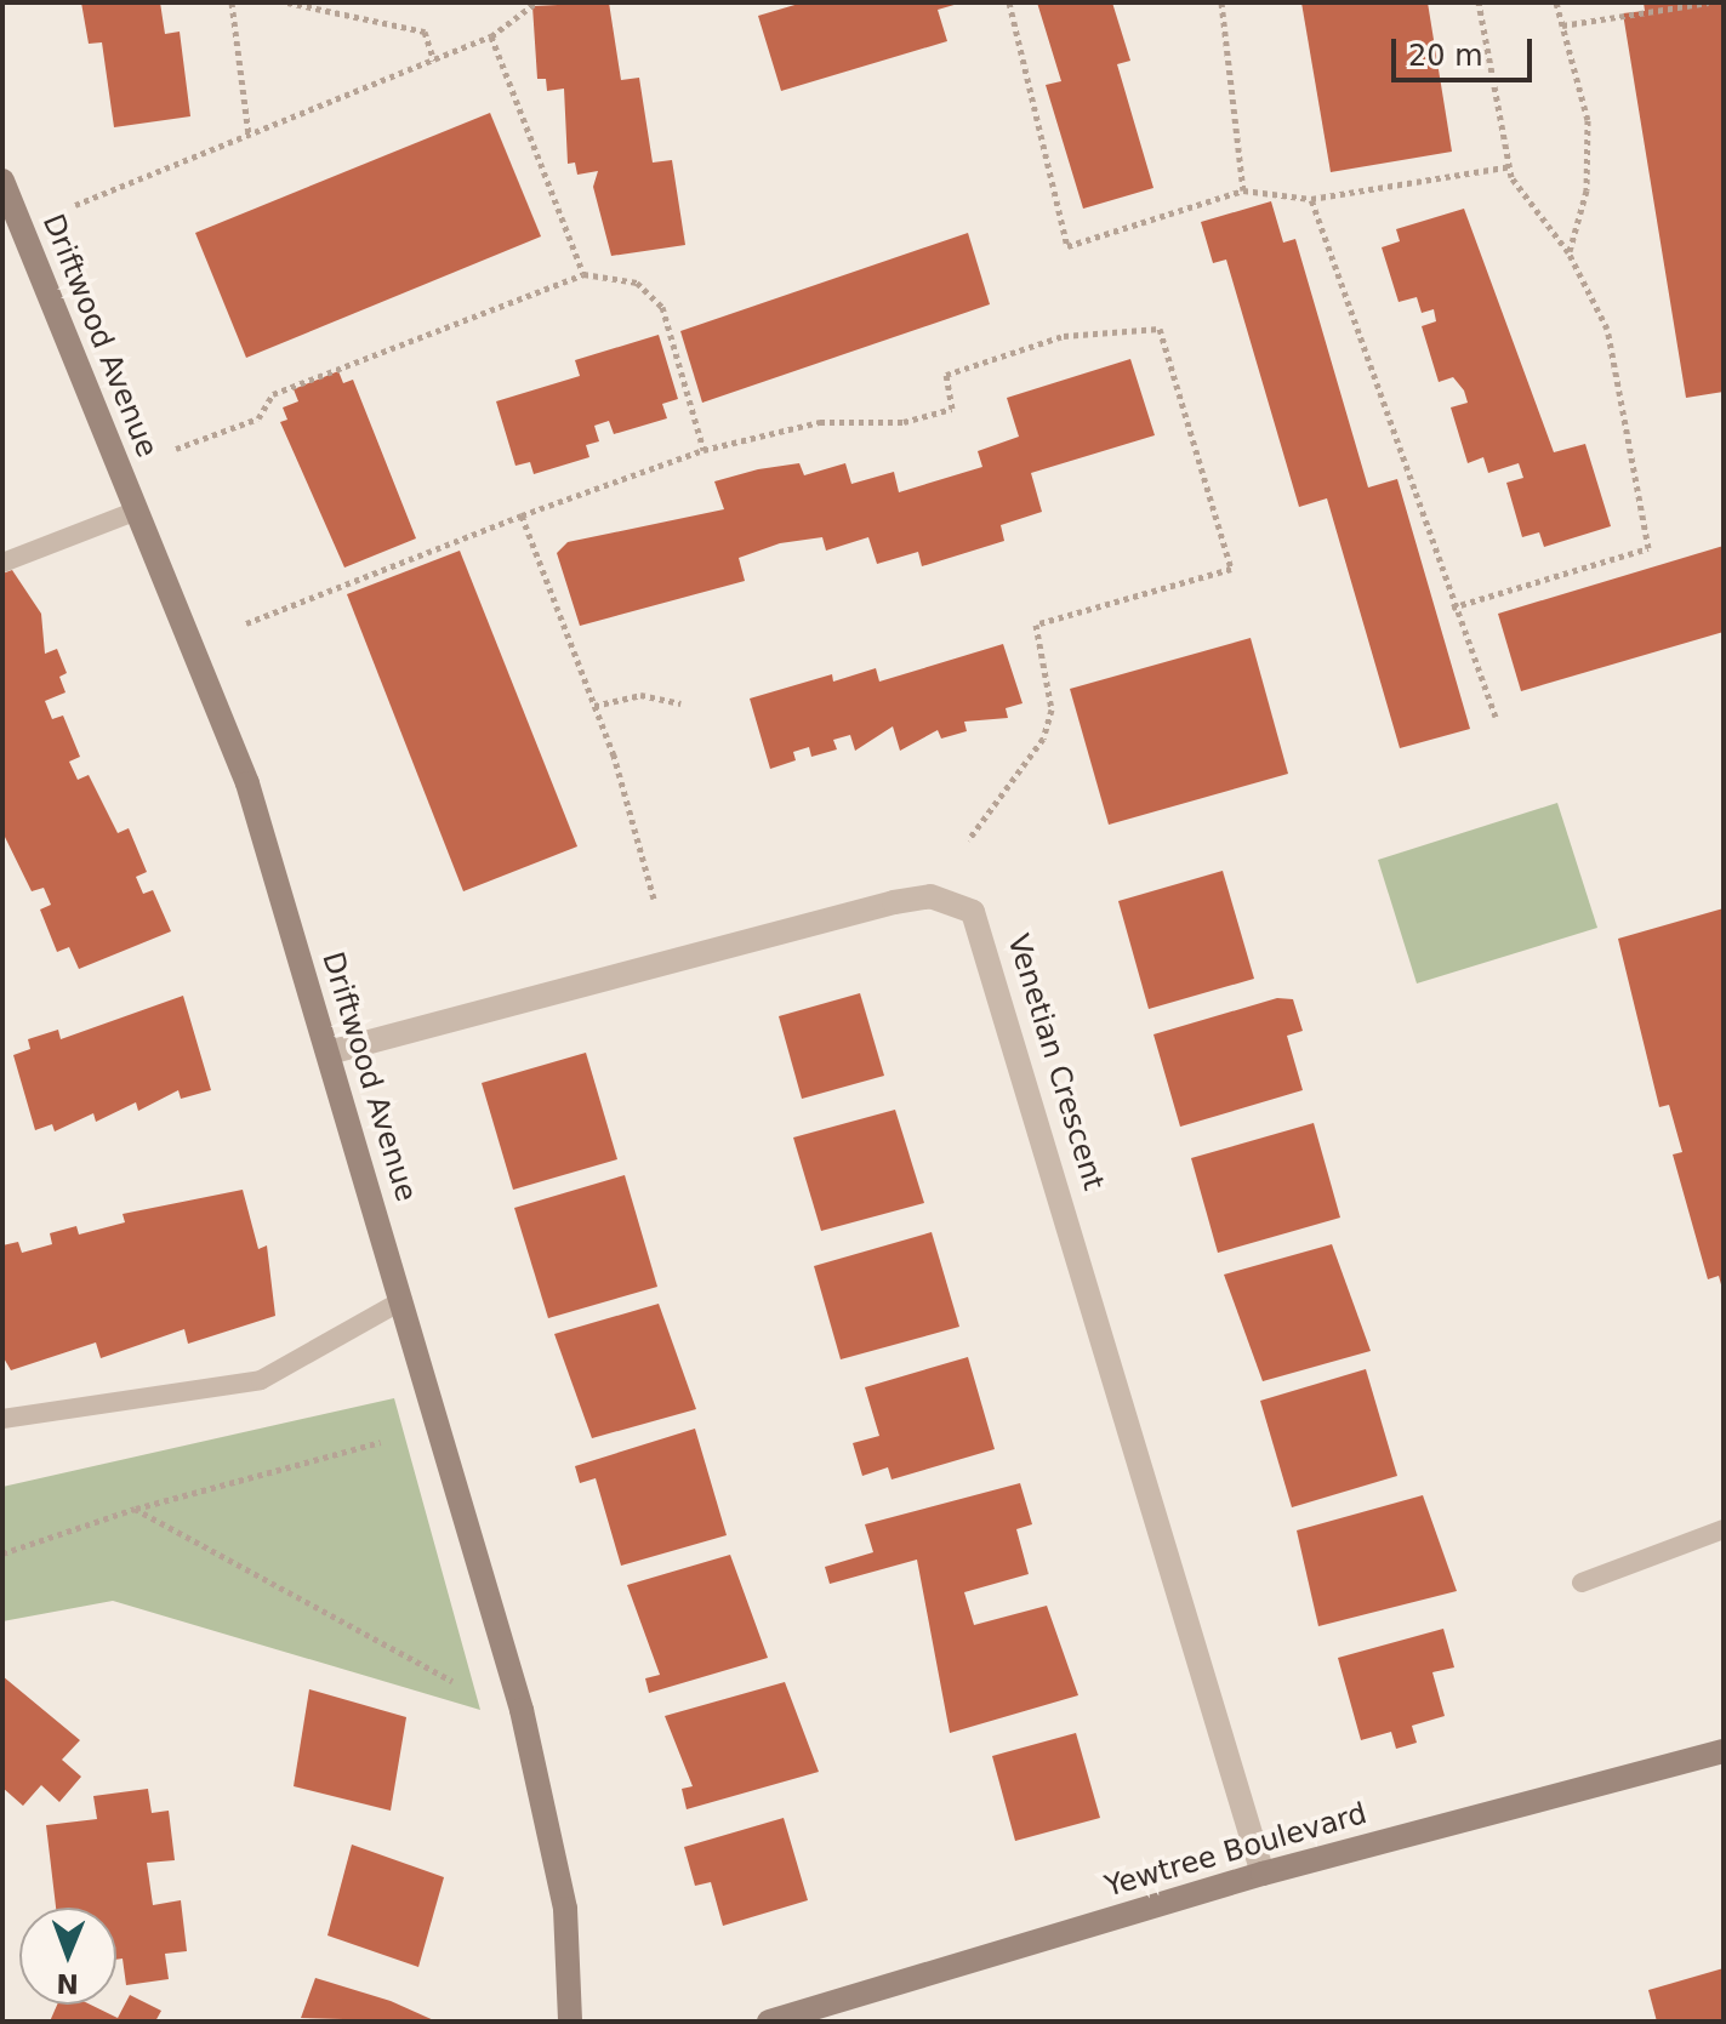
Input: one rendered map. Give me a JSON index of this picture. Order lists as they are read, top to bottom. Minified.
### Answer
{"streets":{"street":["Driftwood Avenue","Venetian Crescent","Yewtree Boulevard"]},"crossings":[["Driftwood Avenue","Venetian Crescent"],["Venetian Crescent","Yewtree Boulevard"]],"scale_bar":"20 m","north":"bottom"}
